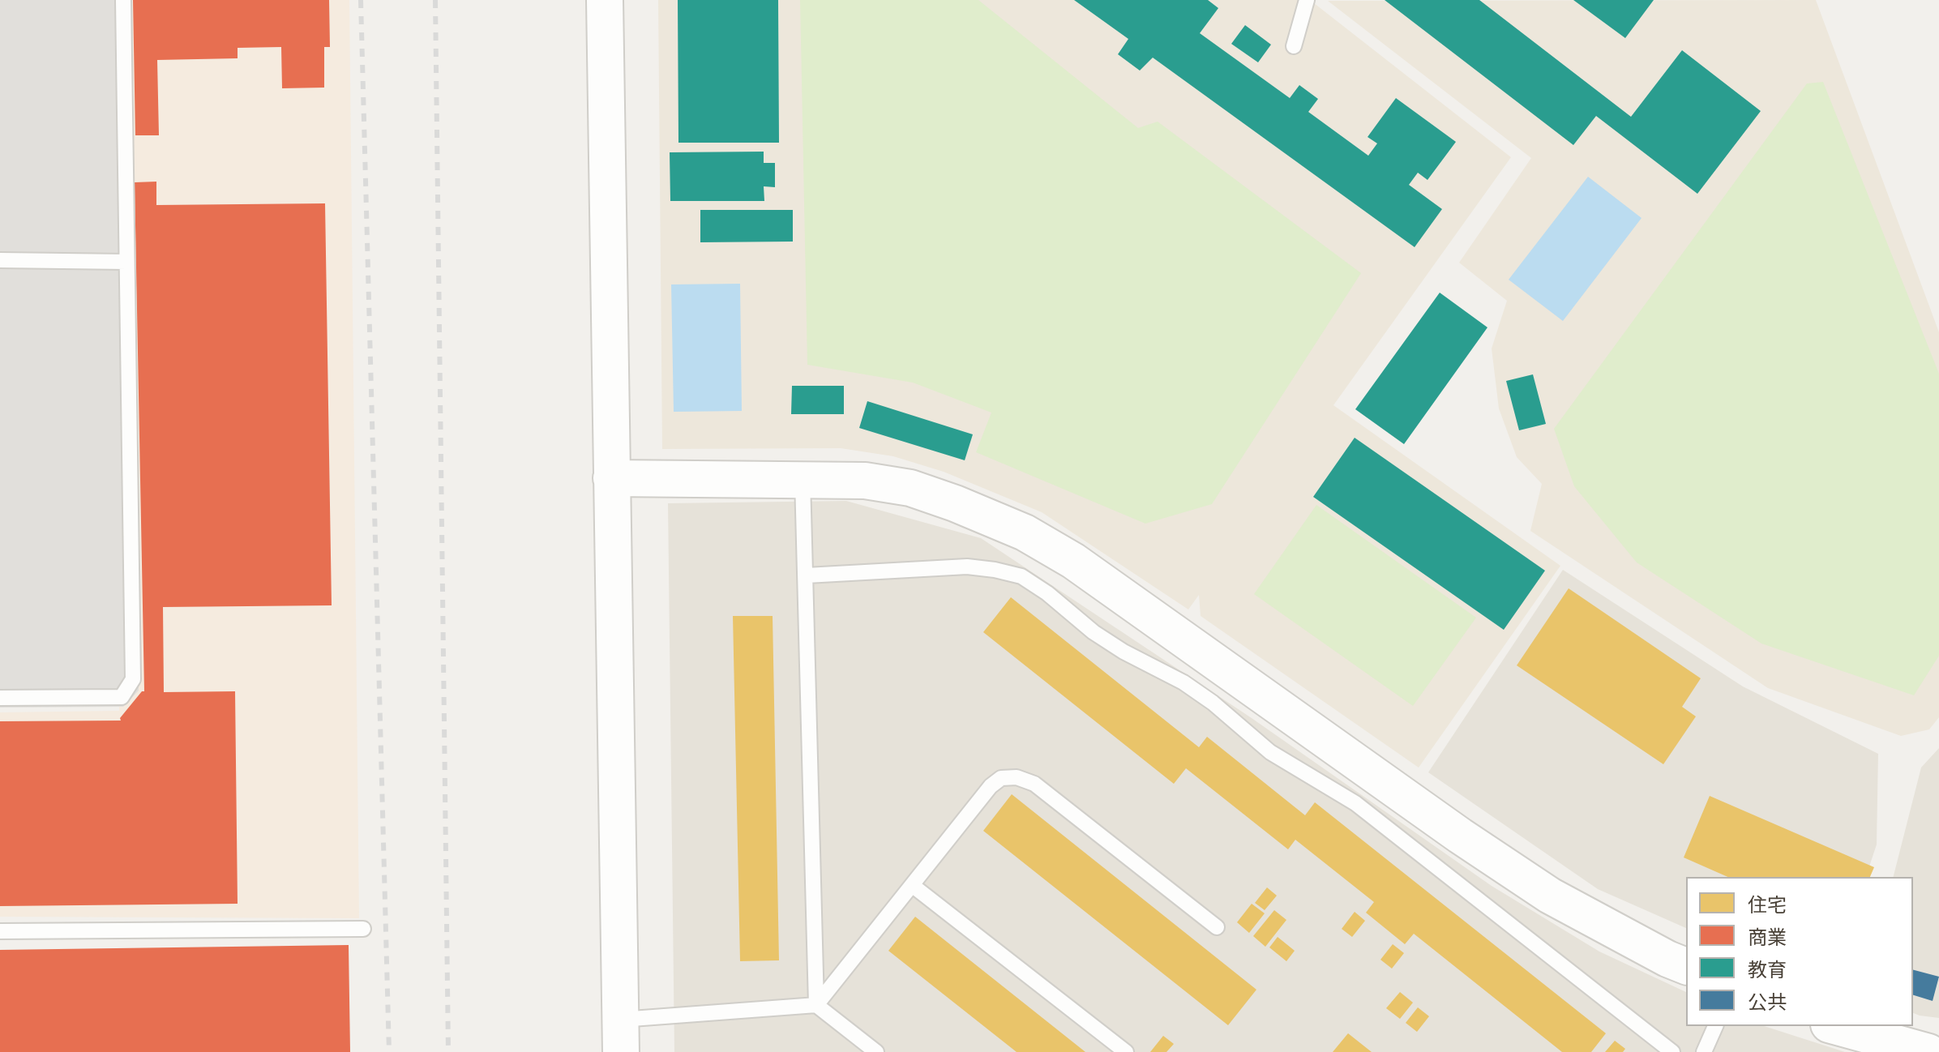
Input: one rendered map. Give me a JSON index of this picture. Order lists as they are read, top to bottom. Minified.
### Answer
{"legend":["住宅","商業","教育","公共"]}
